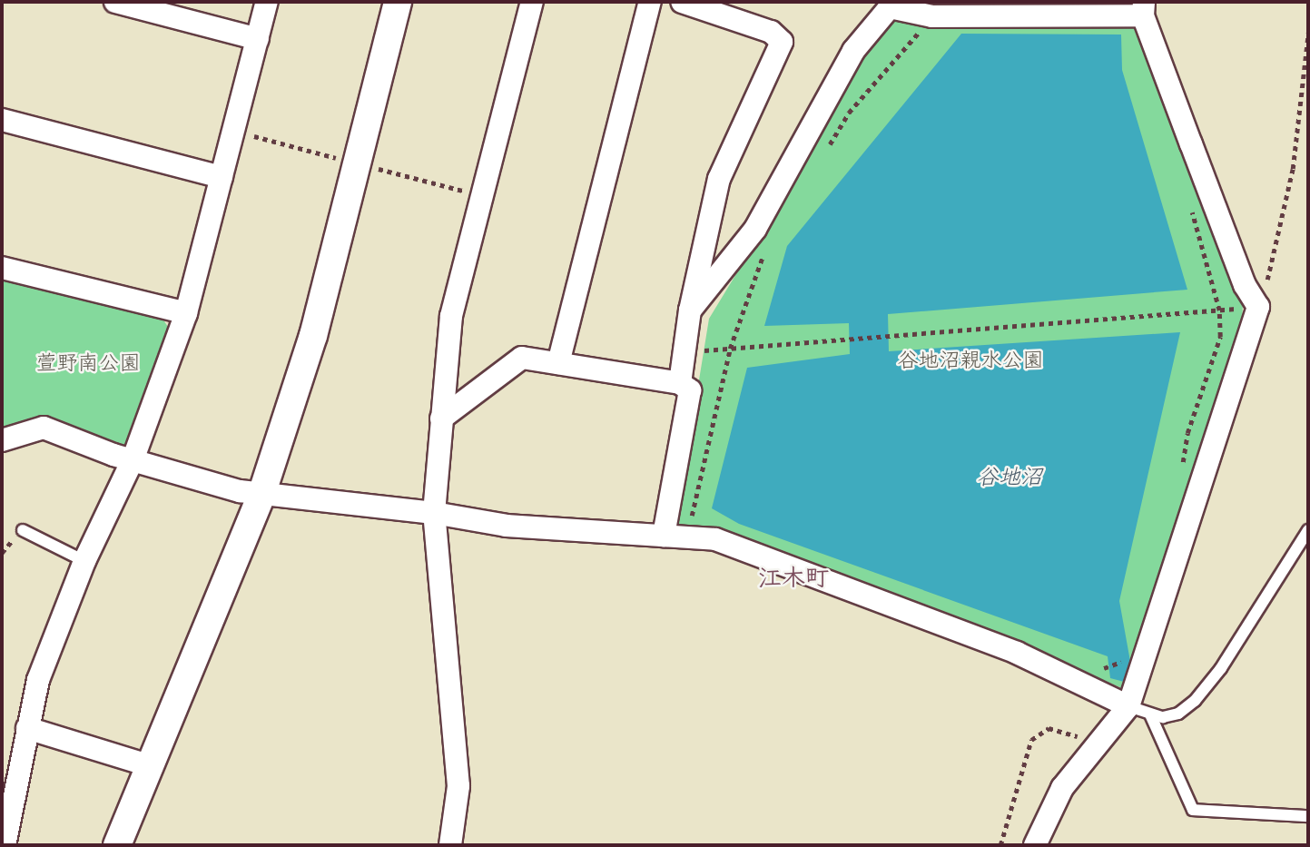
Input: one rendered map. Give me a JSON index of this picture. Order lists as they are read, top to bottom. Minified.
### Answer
{"districts":["江木町"],"water":["谷地沼"],"parks":["谷地沼親水公園","萱野南公園"]}
